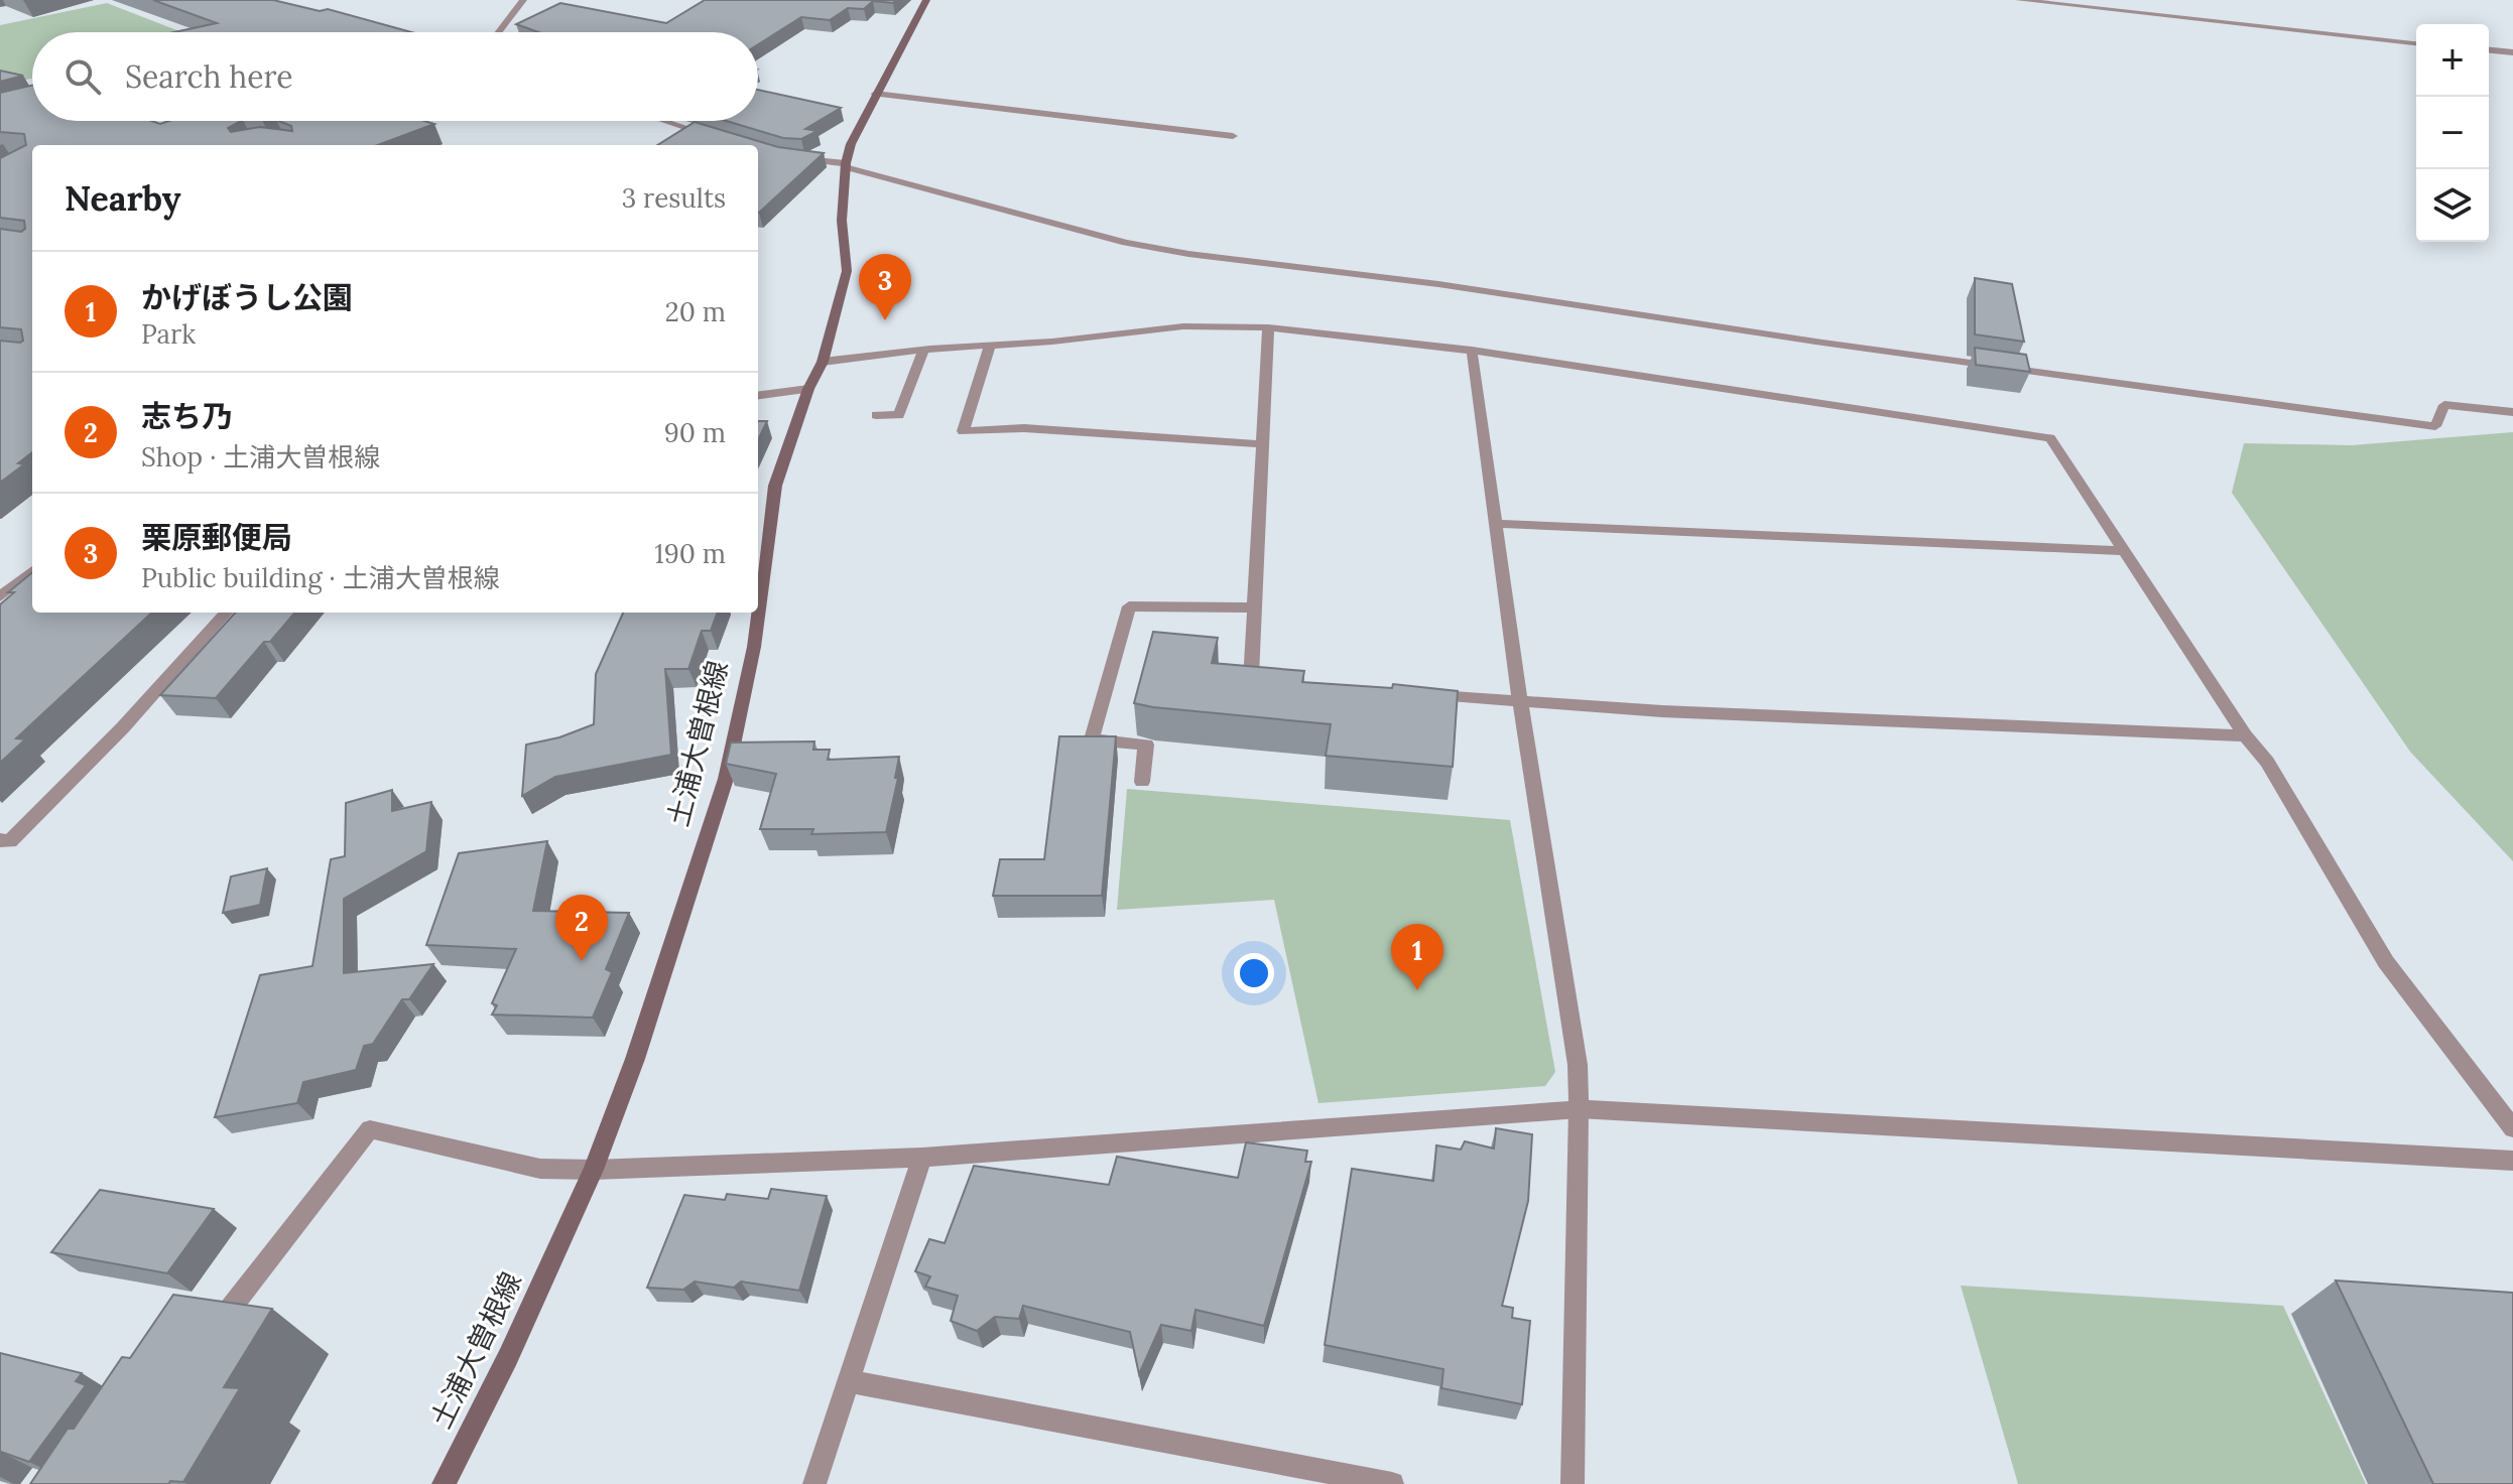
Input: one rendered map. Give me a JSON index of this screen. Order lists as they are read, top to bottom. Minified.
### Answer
{"streets":{"main road":["土浦大曽根線"]},"page":{"map_buttons":["+","−"],"search":"Search here","heading":["Nearby","3 results"],"list":[{"mark":"1","name":"かげぼうし公園","note":"Park","value":"20 m"},{"mark":"2","name":"志ち乃","note":"Shop · 土浦大曽根線","value":"90 m"},{"mark":"3","name":"栗原郵便局","note":"Public building · 土浦大曽根線","value":"190 m"}],"pins":["3","2","1"]}}
